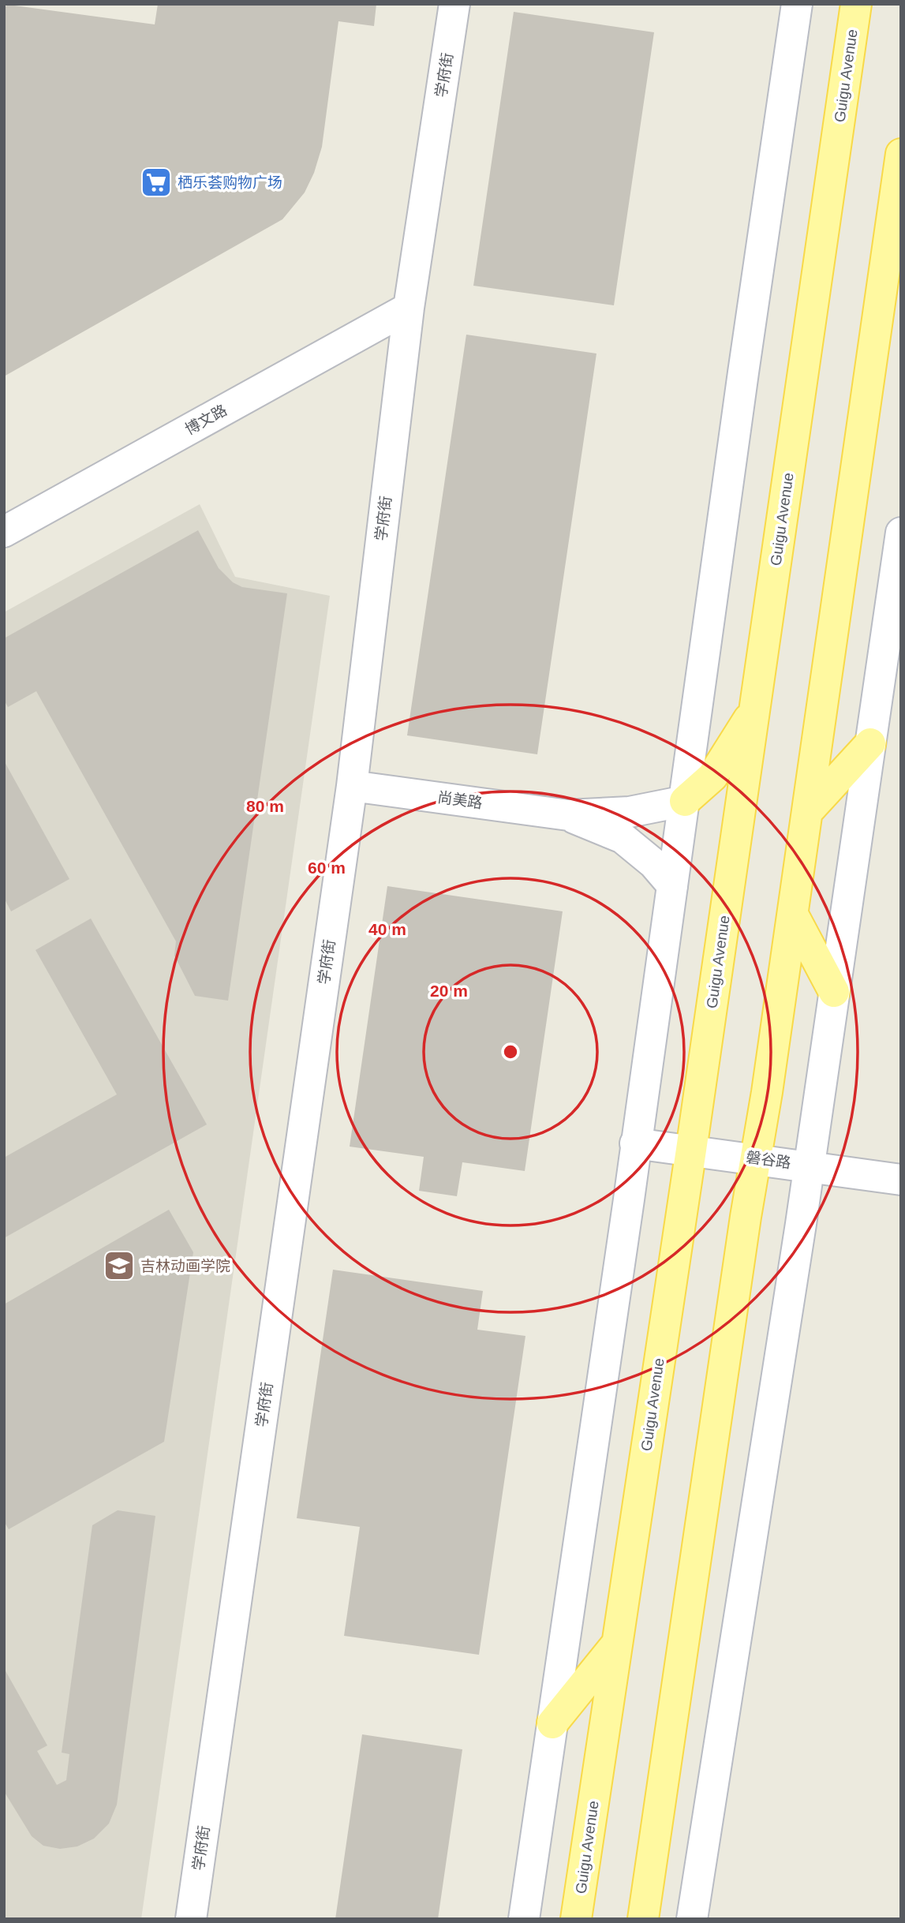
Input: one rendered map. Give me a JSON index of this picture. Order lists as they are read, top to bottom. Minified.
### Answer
{"streets":{"main road":["学府街","Guigu Avenue","博文路","尚美路","磐谷路"]},"crossings":[["学府街","博文路"],["学府街","尚美路"],["Guigu Avenue","磐谷路"]],"places":{"supermarket":["栖乐荟购物广场"],"school or university":["吉林动画学院"]},"rings":["80 m","60 m","40 m","20 m"]}
